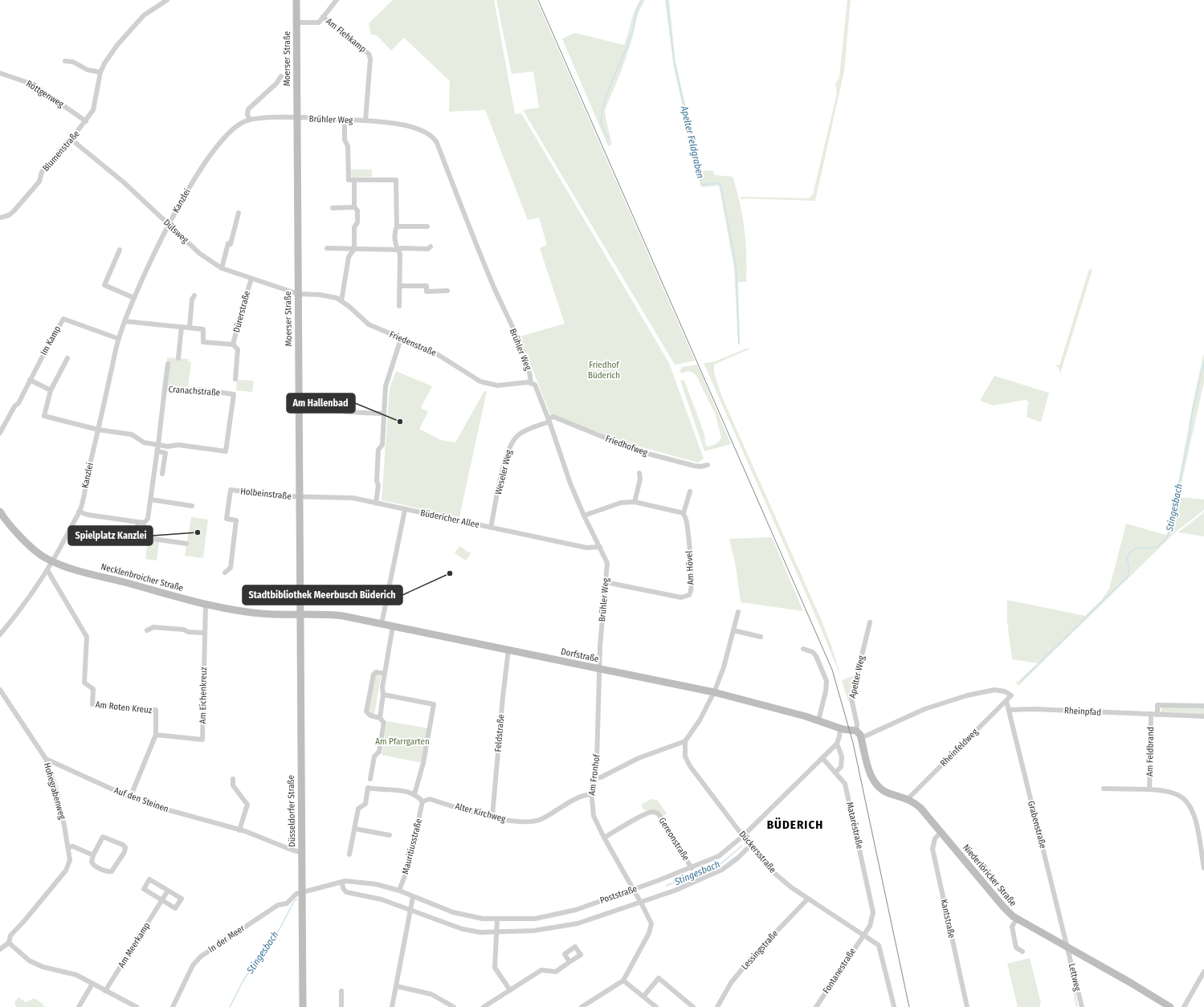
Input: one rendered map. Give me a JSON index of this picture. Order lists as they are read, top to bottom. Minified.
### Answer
{"streets":{"main road":["Moerser Straße","Necklenbroicher Straße","Dorfstraße","Düsseldorfer Straße","Niederlöricker Straße"],"street":["Am Flehkamp","Röttgenweg","Brühler Weg","Blumenstraße","Kanzlei","Dülsweg","Dürerstraße","Im Kamp","Friedenstraße","Cranachstraße","Friedhofweg","Weseler Weg","Holbeinstraße","Büdericher Allee","Am Hövel","Apelter Weg","Am Eichenkreuz","Am Roten Kreuz","Rheinpfad","Feldstraße","Rheinfeldweg","Am Feldbrand","Am Fronhof","Hohegrabenweg","Auf den Steinen","Alter Kirchweg","Grabenstraße","Mataréstraße","Gereonstraße","Mauritiusstraße","Dückersstraße","Poststraße","Kantstraße","In der Meer","Am Meerkamp","Lessingstraße","Fontanestraße","Lettweg"]},"crossings":[["Am Flehkamp","Moerser Straße"],["Am Flehkamp","Brühler Weg"],["Moerser Straße","Brühler Weg"],["Moerser Straße","Dülsweg"],["Moerser Straße","Friedenstraße"],["Moerser Straße","Holbeinstraße"],["Moerser Straße","Büdericher Allee"],["Moerser Straße","Necklenbroicher Straße"],["Moerser Straße","Dorfstraße"],["Moerser Straße","Düsseldorfer Straße"],["Röttgenweg","Blumenstraße"],["Brühler Weg","Friedenstraße"],["Brühler Weg","Friedhofweg"],["Brühler Weg","Weseler Weg"],["Brühler Weg","Büdericher Allee"],["Brühler Weg","Am Hövel"],["Brühler Weg","Dorfstraße"],["Brühler Weg","Am Fronhof"],["Blumenstraße","Dülsweg"],["Kanzlei","Dülsweg"],["Kanzlei","Dürerstraße"],["Kanzlei","Im Kamp"],["Kanzlei","Cranachstraße"],["Kanzlei","Necklenbroicher Straße"],["Kanzlei","Am Roten Kreuz"],["Dülsweg","Dürerstraße"],["Dülsweg","Friedenstraße"],["Friedhofweg","Weseler Weg"],["Weseler Weg","Büdericher Allee"],["Holbeinstraße","Büdericher Allee"],["Necklenbroicher Straße","Dorfstraße"],["Necklenbroicher Straße","Am Eichenkreuz"],["Necklenbroicher Straße","Düsseldorfer Straße"],["Dorfstraße","Apelter Weg"],["Dorfstraße","Feldstraße"],["Dorfstraße","Am Fronhof"],["Dorfstraße","Düsseldorfer Straße"],["Dorfstraße","Niederlöricker Straße"],["Apelter Weg","Niederlöricker Straße"],["Am Eichenkreuz","Am Roten Kreuz"],["Am Roten Kreuz","Auf den Steinen"],["Rheinpfad","Am Feldbrand"],["Rheinpfad","Grabenstraße"],["Feldstraße","Alter Kirchweg"],["Rheinfeldweg","Grabenstraße"],["Rheinfeldweg","Niederlöricker Straße"],["Am Fronhof","Alter Kirchweg"],["Am Fronhof","Gereonstraße"],["Am Fronhof","Poststraße"],["Hohegrabenweg","Auf den Steinen"],["Auf den Steinen","Düsseldorfer Straße"],["Düsseldorfer Straße","Poststraße"],["Düsseldorfer Straße","In der Meer"],["Alter Kirchweg","Mauritiusstraße"],["Grabenstraße","Niederlöricker Straße"],["Grabenstraße","Lettweg"],["Mataréstraße","Dückersstraße"],["Mataréstraße","Poststraße"],["Mataréstraße","Fontanestraße"],["Gereonstraße","Poststraße"],["Mauritiusstraße","Poststraße"],["Dückersstraße","Poststraße"],["Dückersstraße","Lessingstraße"],["Dückersstraße","Fontanestraße"],["Niederlöricker Straße","Kantstraße"],["Niederlöricker Straße","Lettweg"],["Poststraße","In der Meer"]],"districts":["BÜDERICH"],"water":["Apelter Feldgraben","Stingesbach"],"parks":["Friedhof Büderich","Am Pfarrgarten"],"places":["Am Hallenbad","Spielplatz Kanzlei","Stadtbibliothek Meerbusch Büderich"]}
